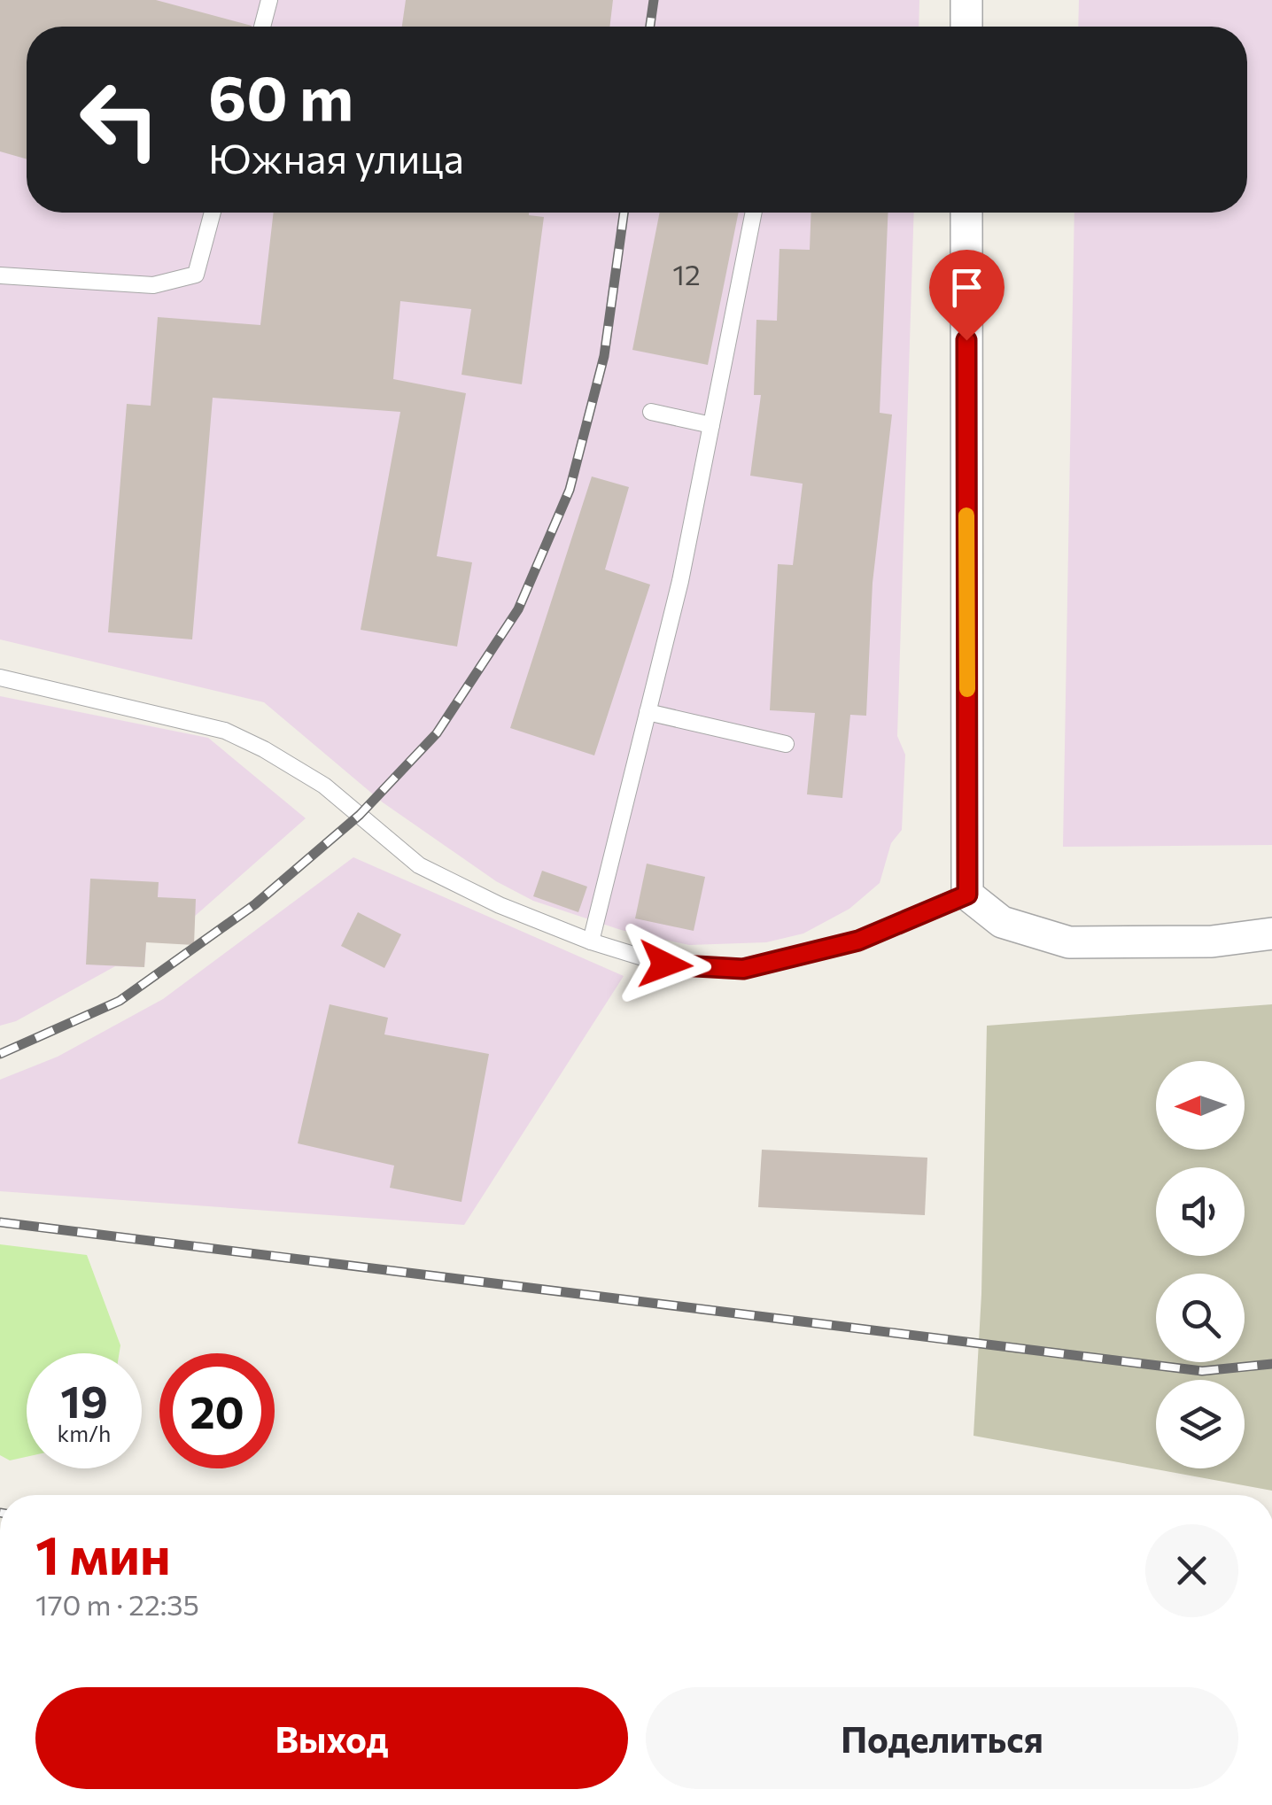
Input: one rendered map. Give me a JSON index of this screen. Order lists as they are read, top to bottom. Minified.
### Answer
{"house_numbers":["12"],"north":"left","page":{"turn":["60 m","Южная улица"],"speed":"19 km/h","limit":"20","heading":["1 мин","170 m · 22:35"],"buttons":["Выход","Поделиться"]}}
